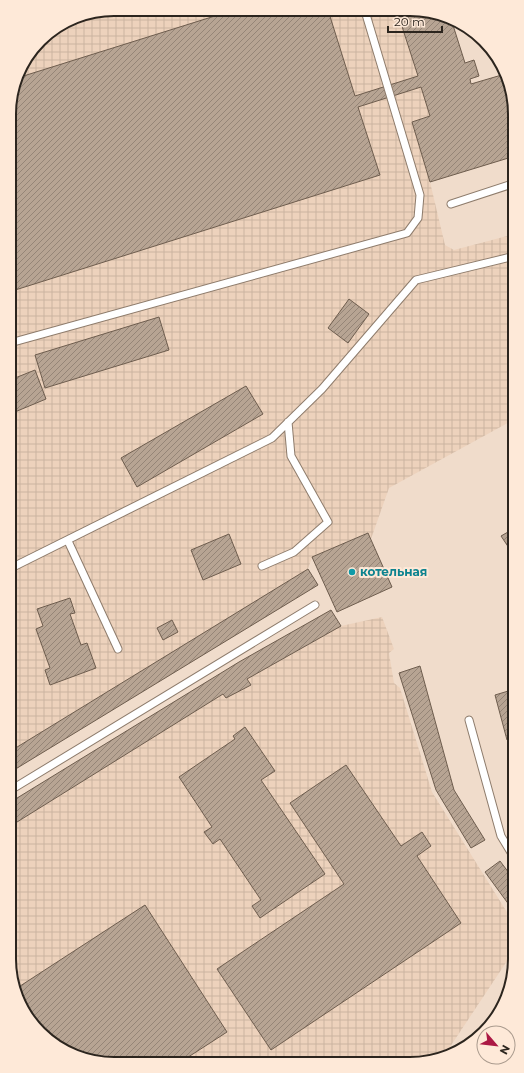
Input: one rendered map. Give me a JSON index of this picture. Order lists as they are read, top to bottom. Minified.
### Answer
{"places":["котельная"],"scale_bar":"20 m","north":"bottom right"}
